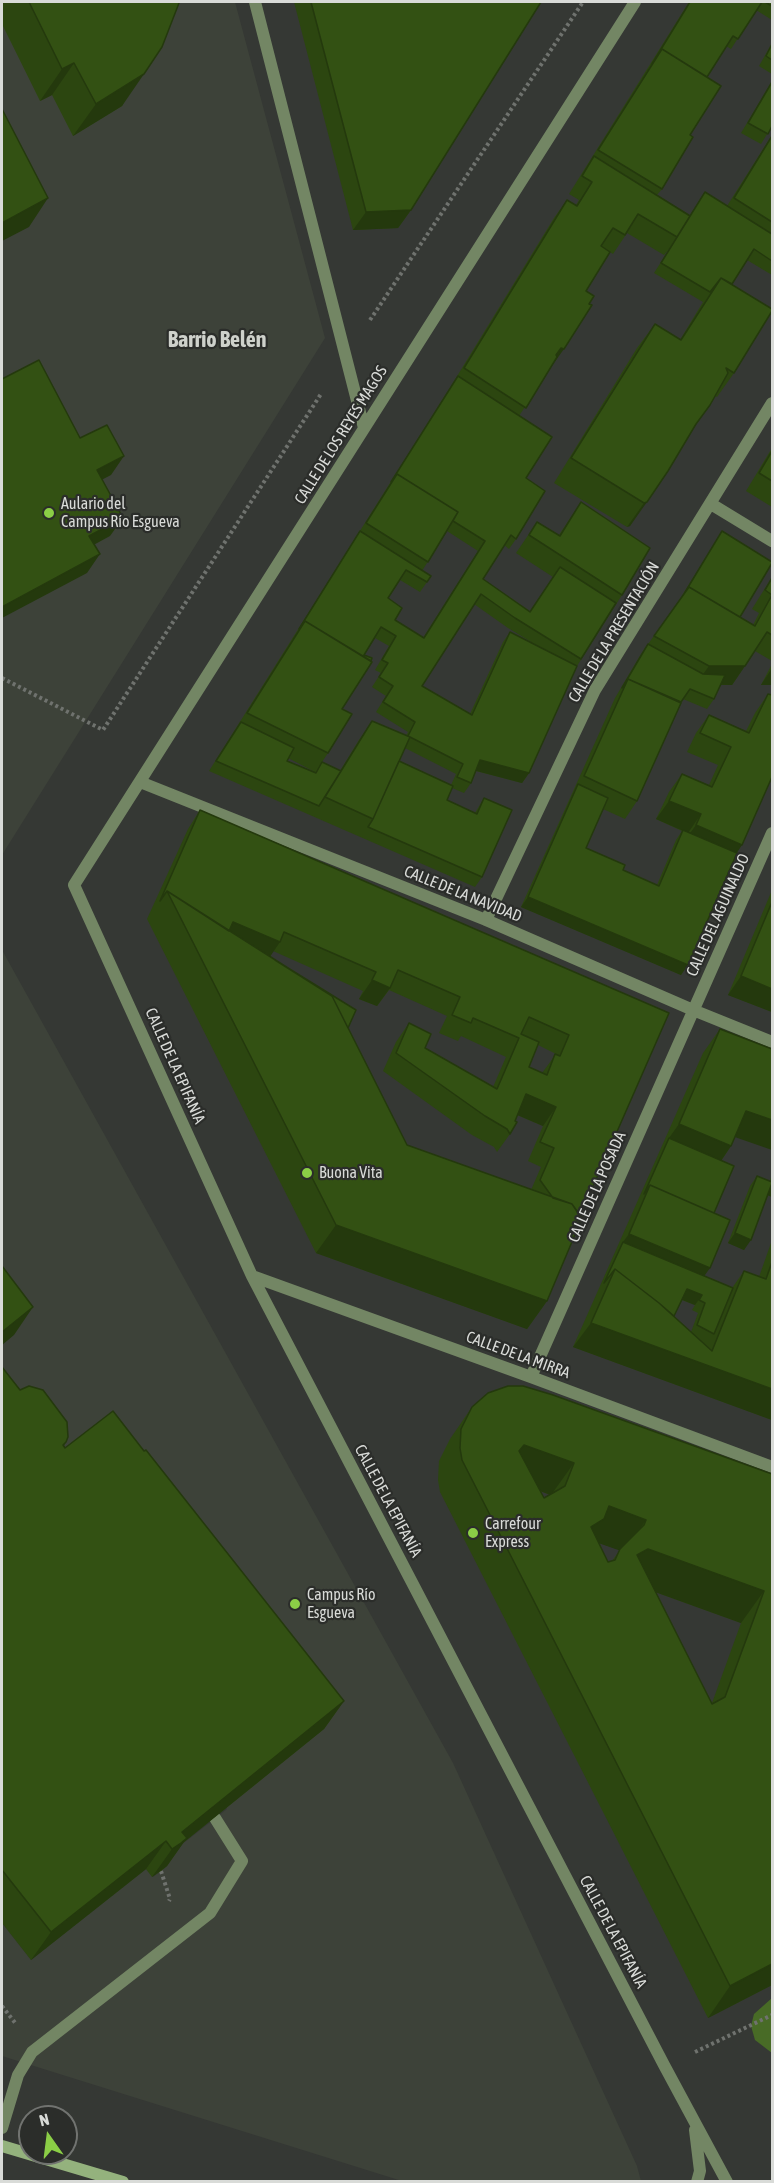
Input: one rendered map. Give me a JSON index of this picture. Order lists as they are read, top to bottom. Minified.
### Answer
{"streets":{"street":["CALLE DE LOS REYES MAGOS","CALLE DE LA PRESENTACIÓN","CALLE DE LA NAVIDAD","CALLE DEL AGUINALDO","CALLE DE LA EPIFANÍA","CALLE DE LA POSADA","CALLE DE LA MIRRA"]},"crossings":[["CALLE DE LOS REYES MAGOS","CALLE DE LA NAVIDAD"],["CALLE DE LOS REYES MAGOS","CALLE DE LA EPIFANÍA"],["CALLE DE LA PRESENTACIÓN","CALLE DE LA NAVIDAD"],["CALLE DE LA NAVIDAD","CALLE DEL AGUINALDO"],["CALLE DE LA NAVIDAD","CALLE DE LA POSADA"],["CALLE DEL AGUINALDO","CALLE DE LA POSADA"],["CALLE DE LA EPIFANÍA","CALLE DE LA MIRRA"],["CALLE DE LA POSADA","CALLE DE LA MIRRA"]],"districts":["Barrio Belén"],"places":["Aulario del Campus Río Esgueva","Buona Vita","Carrefour Express","Campus Río Esgueva"],"north":"top"}
